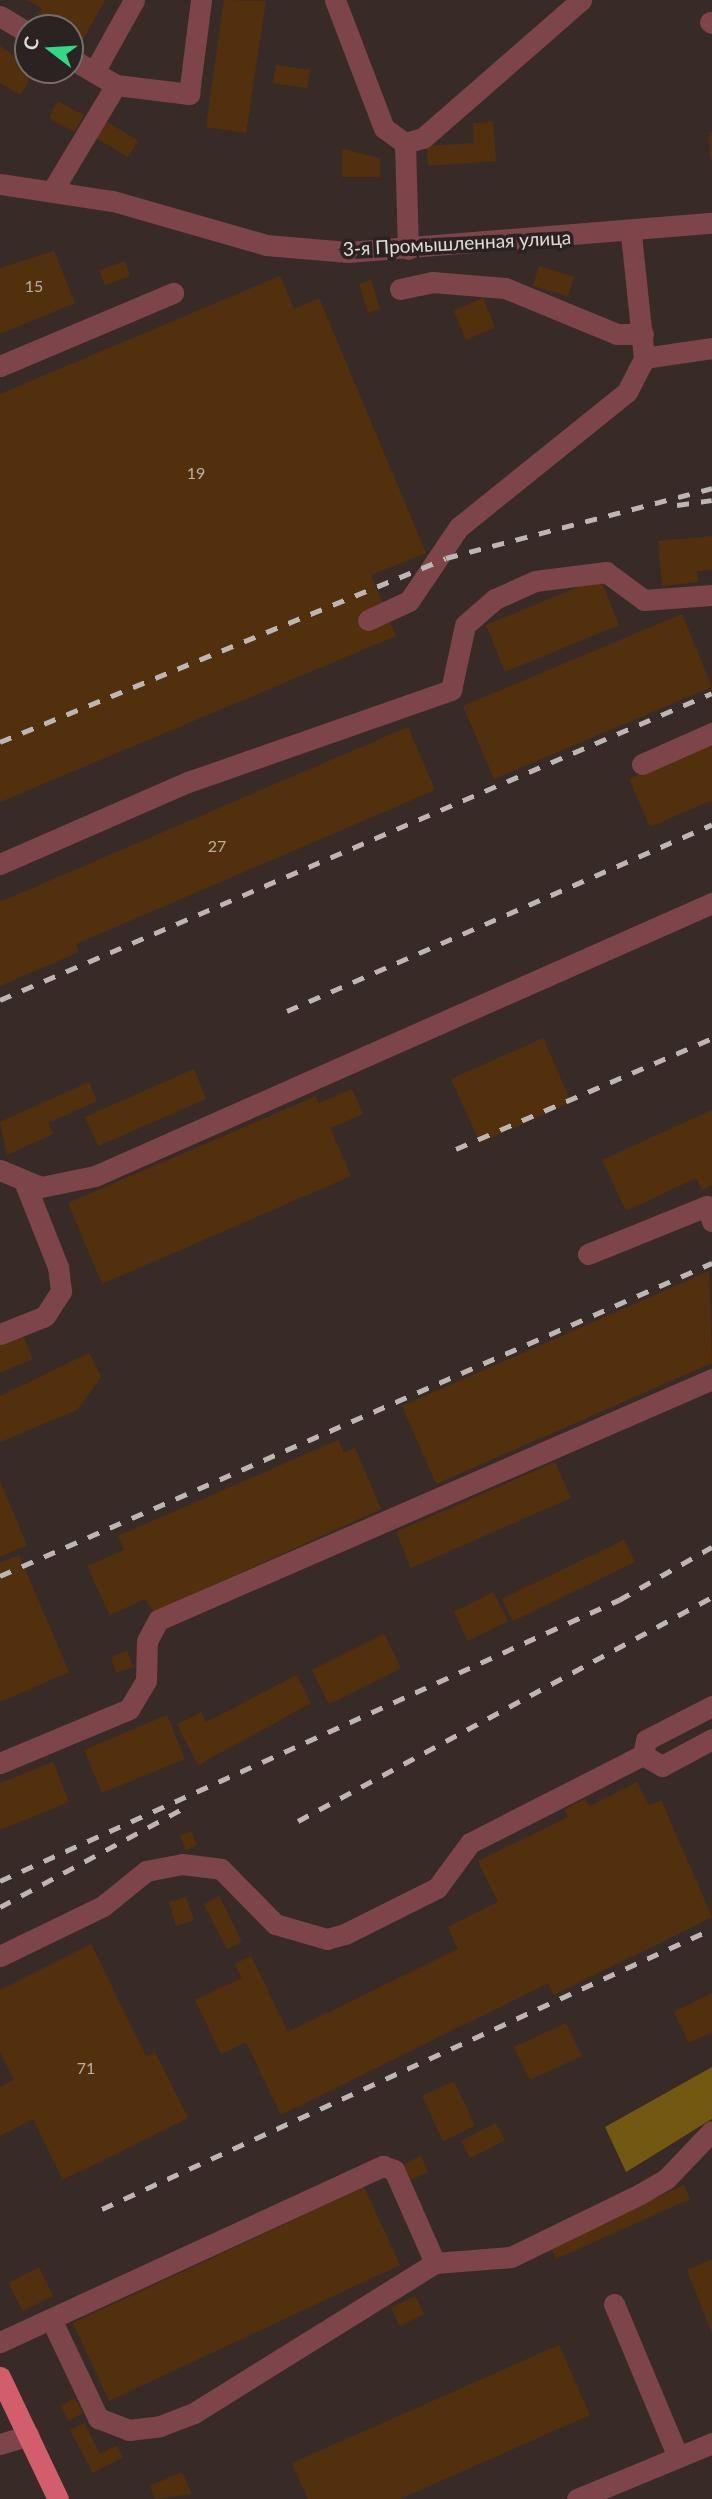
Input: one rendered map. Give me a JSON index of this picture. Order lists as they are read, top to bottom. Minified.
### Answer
{"streets":{"lane":["3-я Промышленная улица"]},"house_numbers":["15","19","27","71"],"north":"left"}
